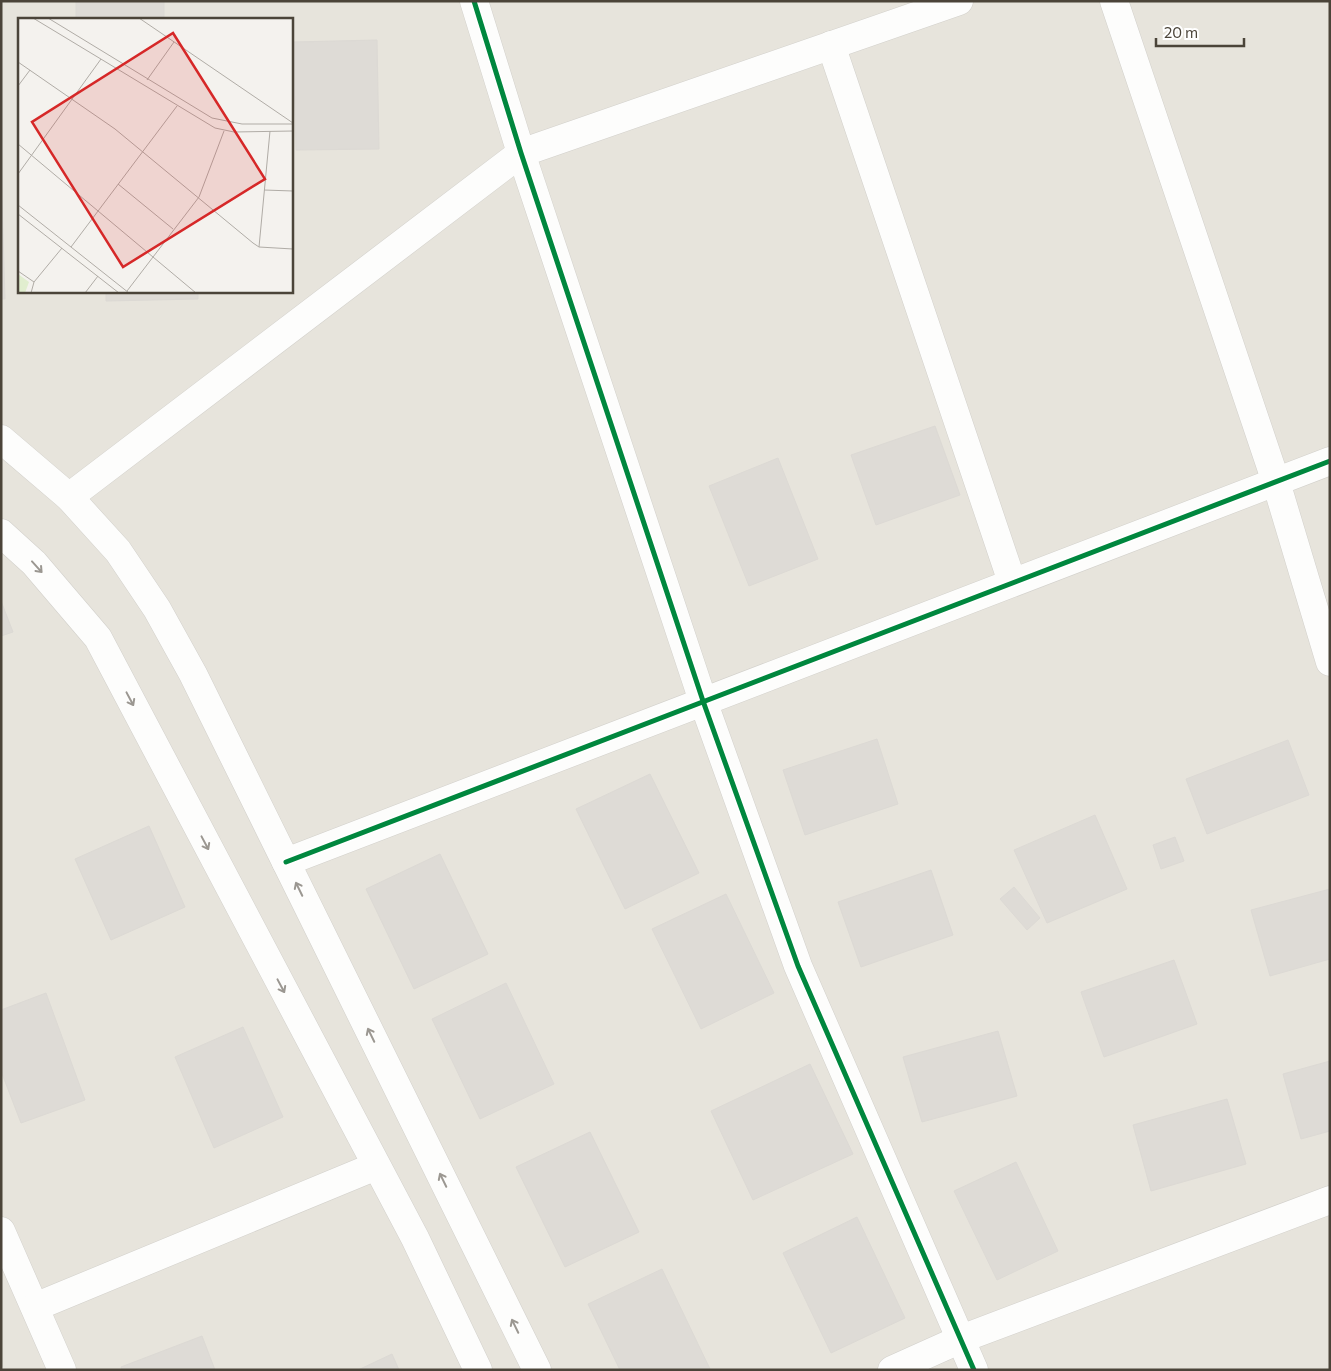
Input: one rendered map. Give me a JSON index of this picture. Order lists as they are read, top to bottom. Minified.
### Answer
{"scale_bar":"20 m"}
